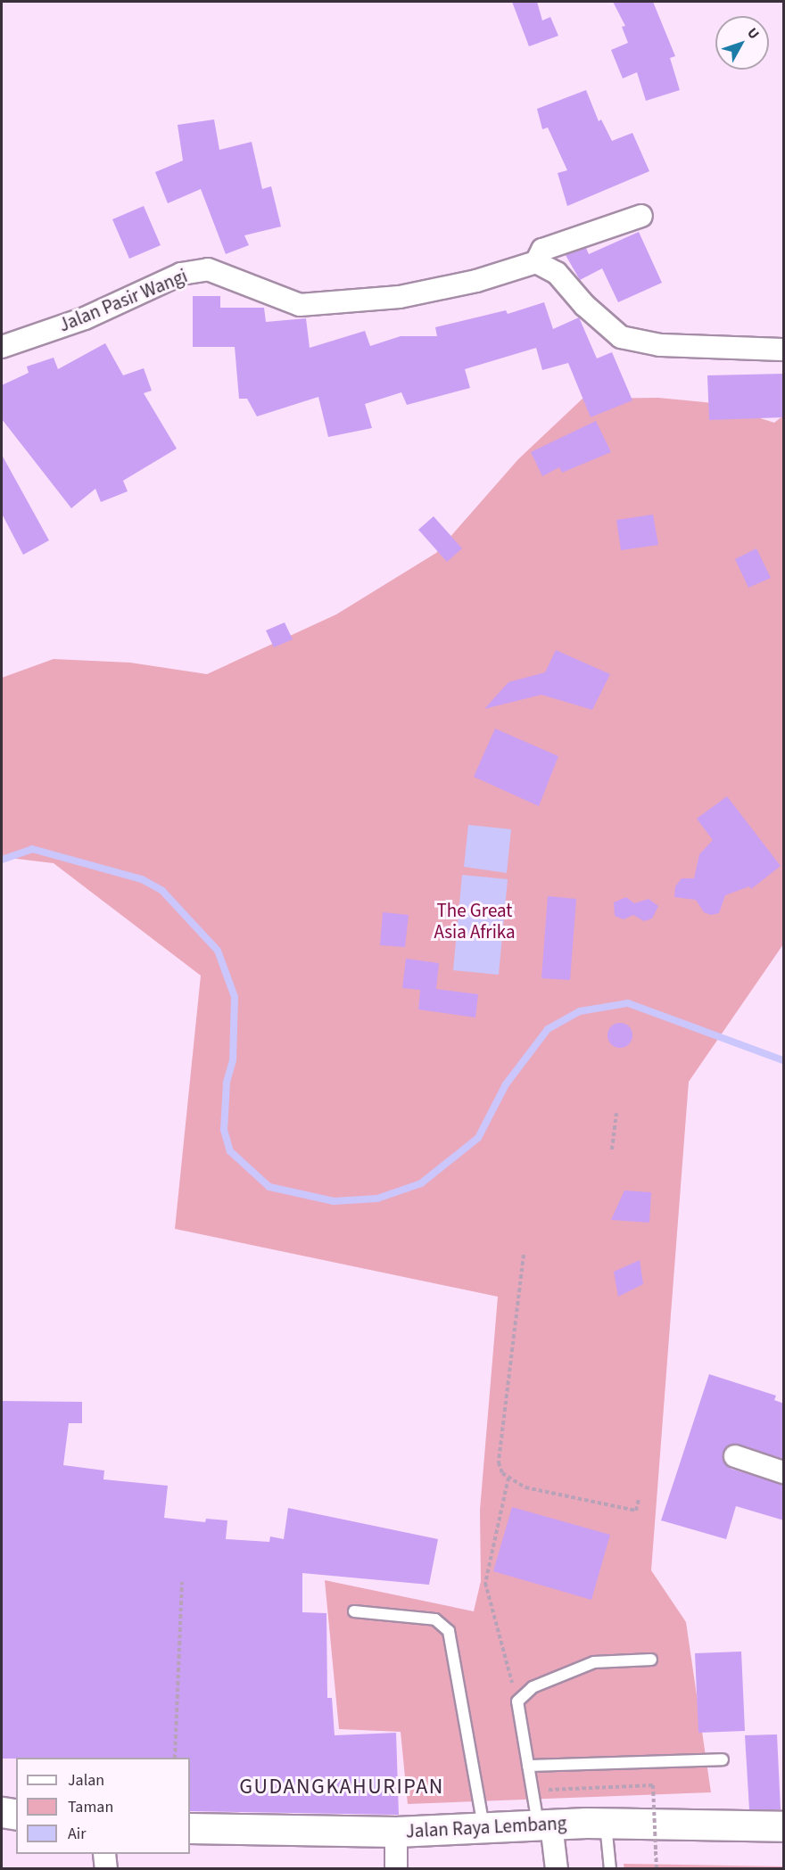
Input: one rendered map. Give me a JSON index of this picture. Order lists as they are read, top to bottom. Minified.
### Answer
{"streets":{"main road":["Jalan Raya Lembang"],"street":["Jalan Pasir Wangi"]},"districts":["GUDANGKAHURIPAN"],"parks":["The Great Asia Afrika"],"legend":["Jalan","Taman","Air"],"north":"top right"}
